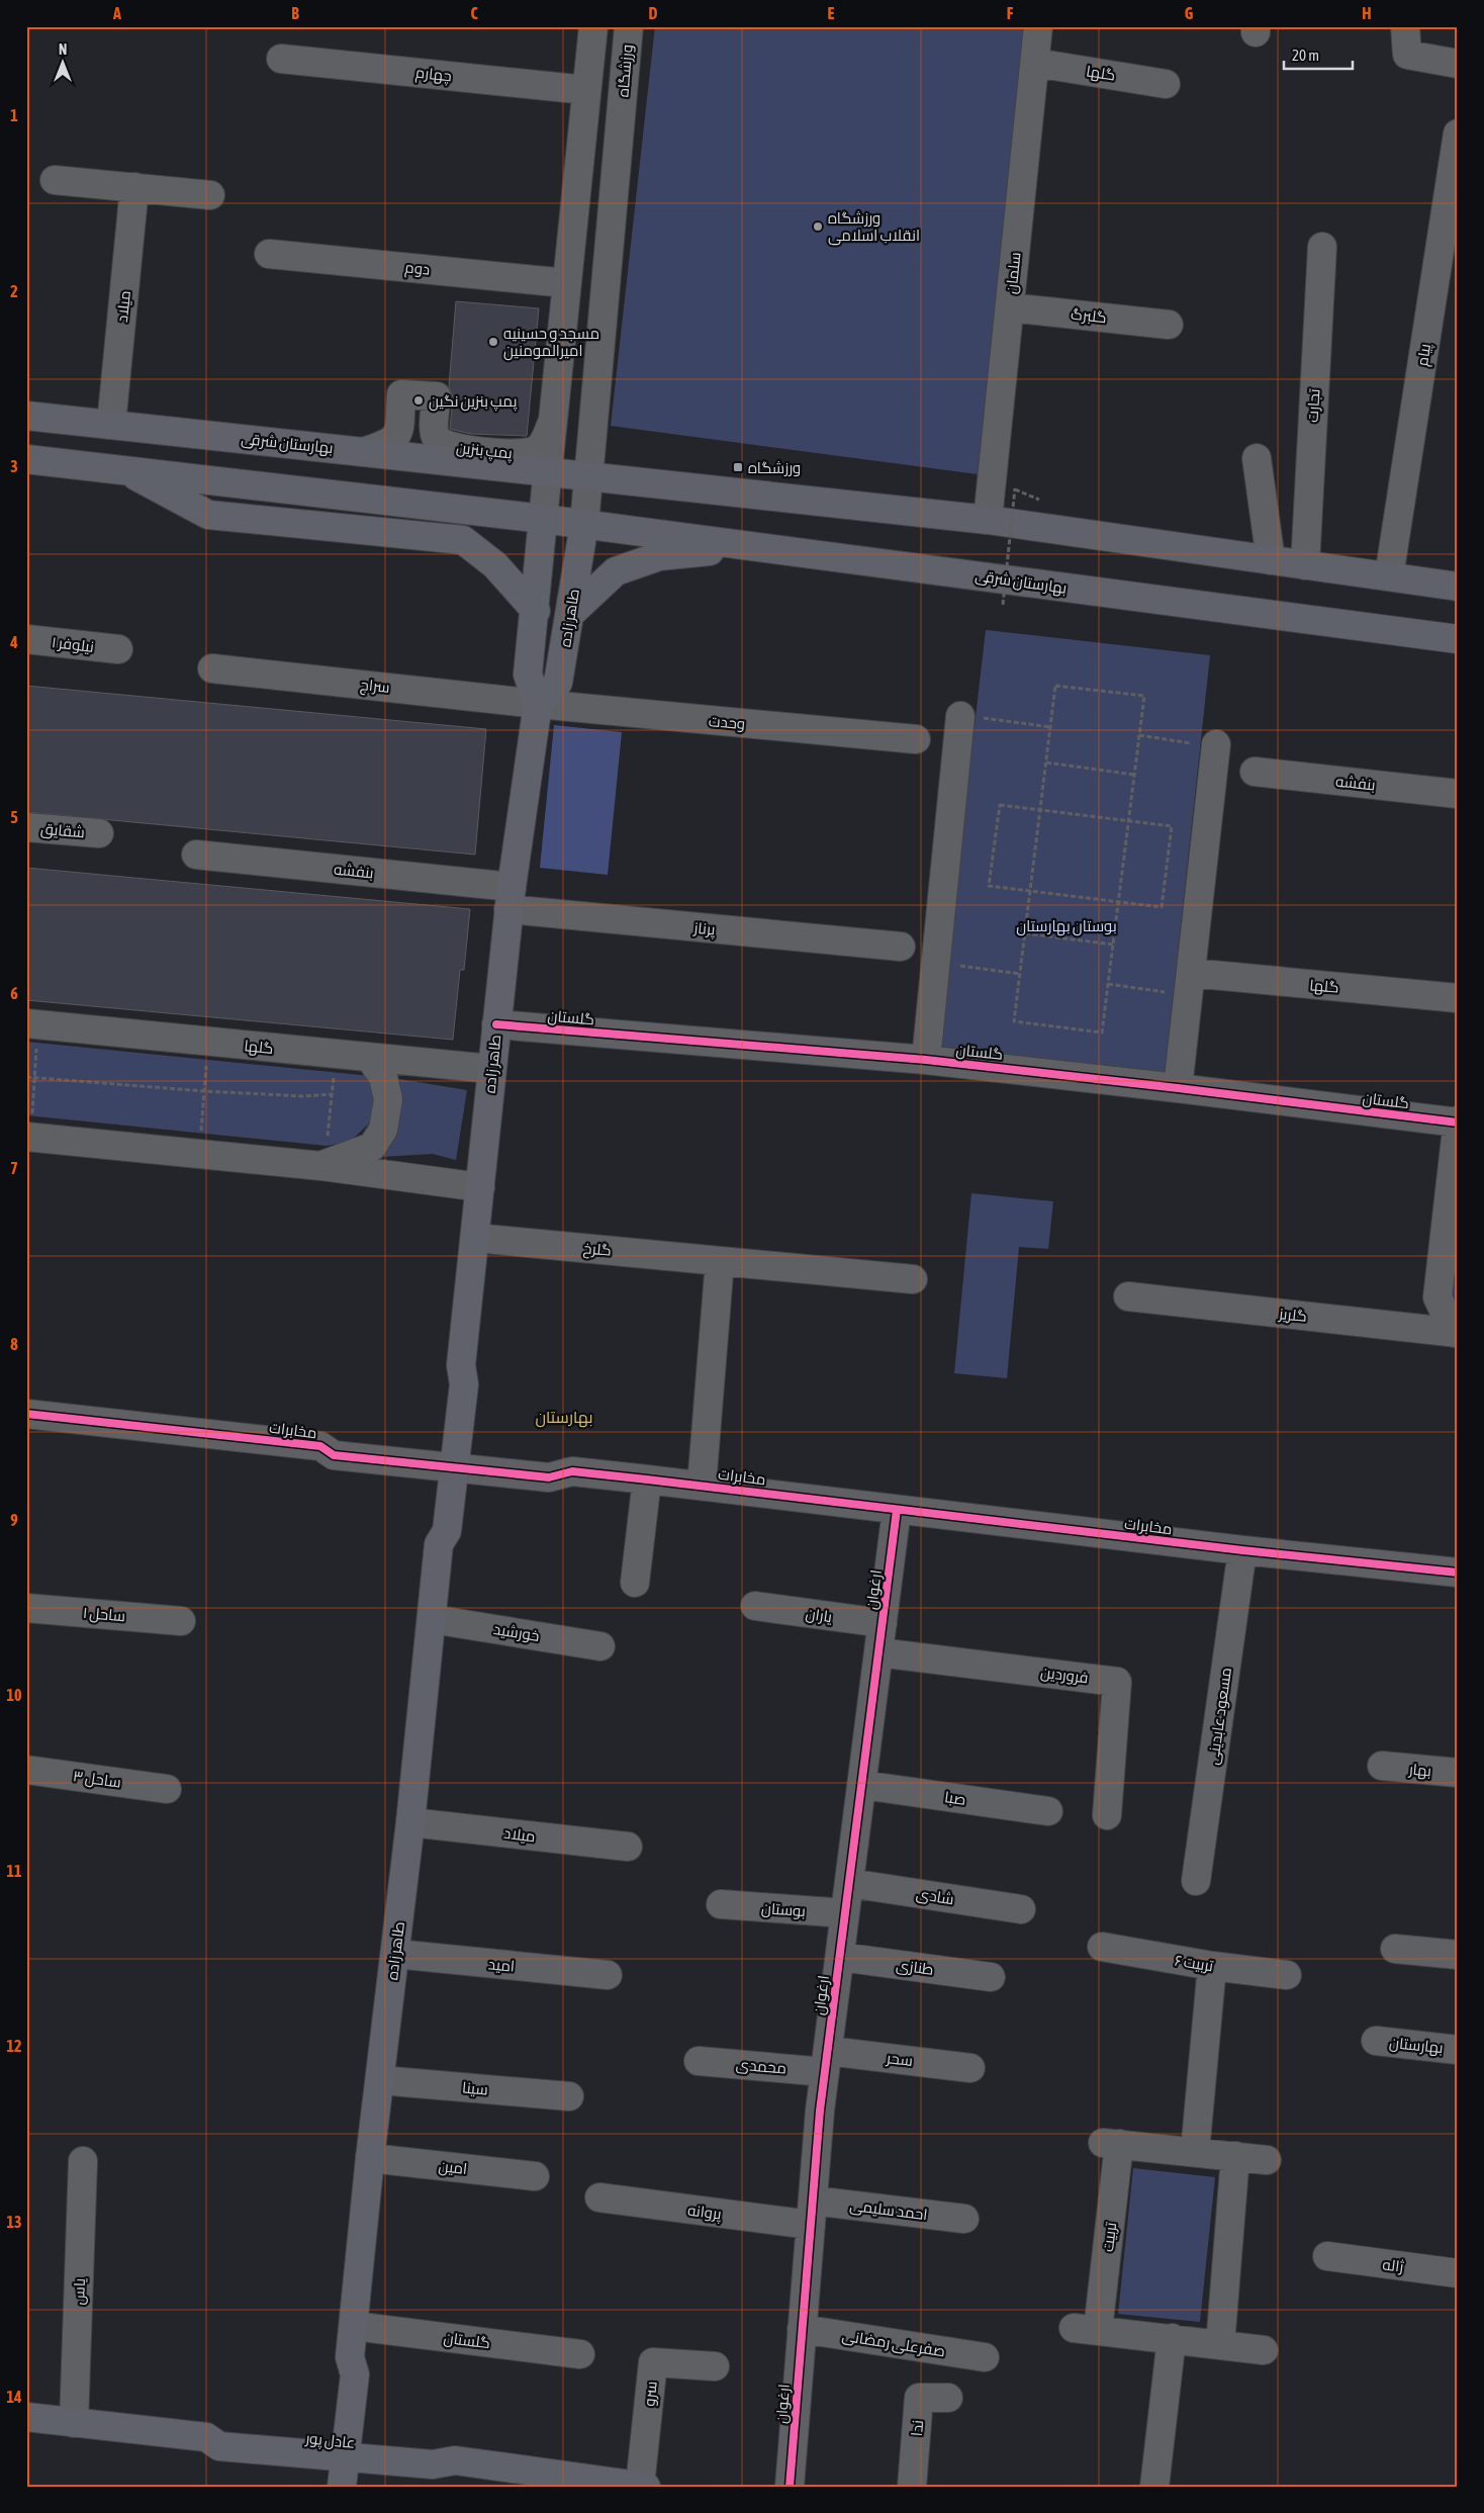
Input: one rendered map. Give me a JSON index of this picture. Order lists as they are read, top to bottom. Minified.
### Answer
{"streets":{"main road":["بهارستان شرقی","طاهر زاده","عادل پور"],"street":["ورزشگاه","گلها","چهارم","دوم","سلمان","میلاد","گلبرگ","پیام","تجارت","پمپ بنزین","نیلوفر ۱","سراج","وحدت","بنفشه","شقایق","پرناز","گلستان","گلرخ","گلریز","مخابرات","ارغوان","ساحل ۱","یاران","خورشید","فروردین","مسعود عابدینی","بهار","ساحل ۳","صبا","شادی","بوستان","تربیت ۶","امید","طنازی","بهارستان","سحر","محمدی","سینا","امین","احمد سلیمی","پروانه","تربیت","ژاله","یاس","صفرعلی رمضانی","سرو","ندا"]},"crossings":[["ورزشگاه","بهارستان شرقی"],["ورزشگاه","طاهر زاده"],["گلها","سلمان"],["گلها","طاهر زاده"],["سلمان","گلبرگ"],["میلاد","بهارستان شرقی"],["میلاد","طاهر زاده"],["بهارستان شرقی","پمپ بنزین"],["بهارستان شرقی","طاهر زاده"],["طاهر زاده","سراج"],["طاهر زاده","وحدت"],["طاهر زاده","بنفشه"],["طاهر زاده","پرناز"],["طاهر زاده","گلستان"],["طاهر زاده","گلرخ"],["طاهر زاده","مخابرات"],["طاهر زاده","خورشید"],["طاهر زاده","امید"],["طاهر زاده","سینا"],["طاهر زاده","امین"],["طاهر زاده","عادل پور"],["سراج","وحدت"],["بنفشه","پرناز"],["مخابرات","ارغوان"],["مخابرات","مسعود عابدینی"],["ارغوان","یاران"],["ارغوان","فروردین"],["ارغوان","صبا"],["ارغوان","شادی"],["ارغوان","بوستان"],["ارغوان","طنازی"],["ارغوان","سحر"],["ارغوان","محمدی"],["ارغوان","احمد سلیمی"],["ارغوان","پروانه"],["ارغوان","صفرعلی رمضانی"],["سحر","محمدی"],["احمد سلیمی","پروانه"],["یاس","عادل پور"],["سرو","عادل پور"]],"districts":["بهارستان"],"parks":["بوستان بهارستان"],"places":{"other":["ورزشگاه انقلاب اسلامی","مسجد و حسینیه امیرالمومنین","پمپ بنزین نگین"],"transit":["ورزشگاه"]},"scale_bar":"20 m","north":"top","grid":{"columns":["A","B","C","D","E","F","G","H"],"rows":["1","2","3","4","5","6","7","8","9","10","11","12","13","14"]}}
